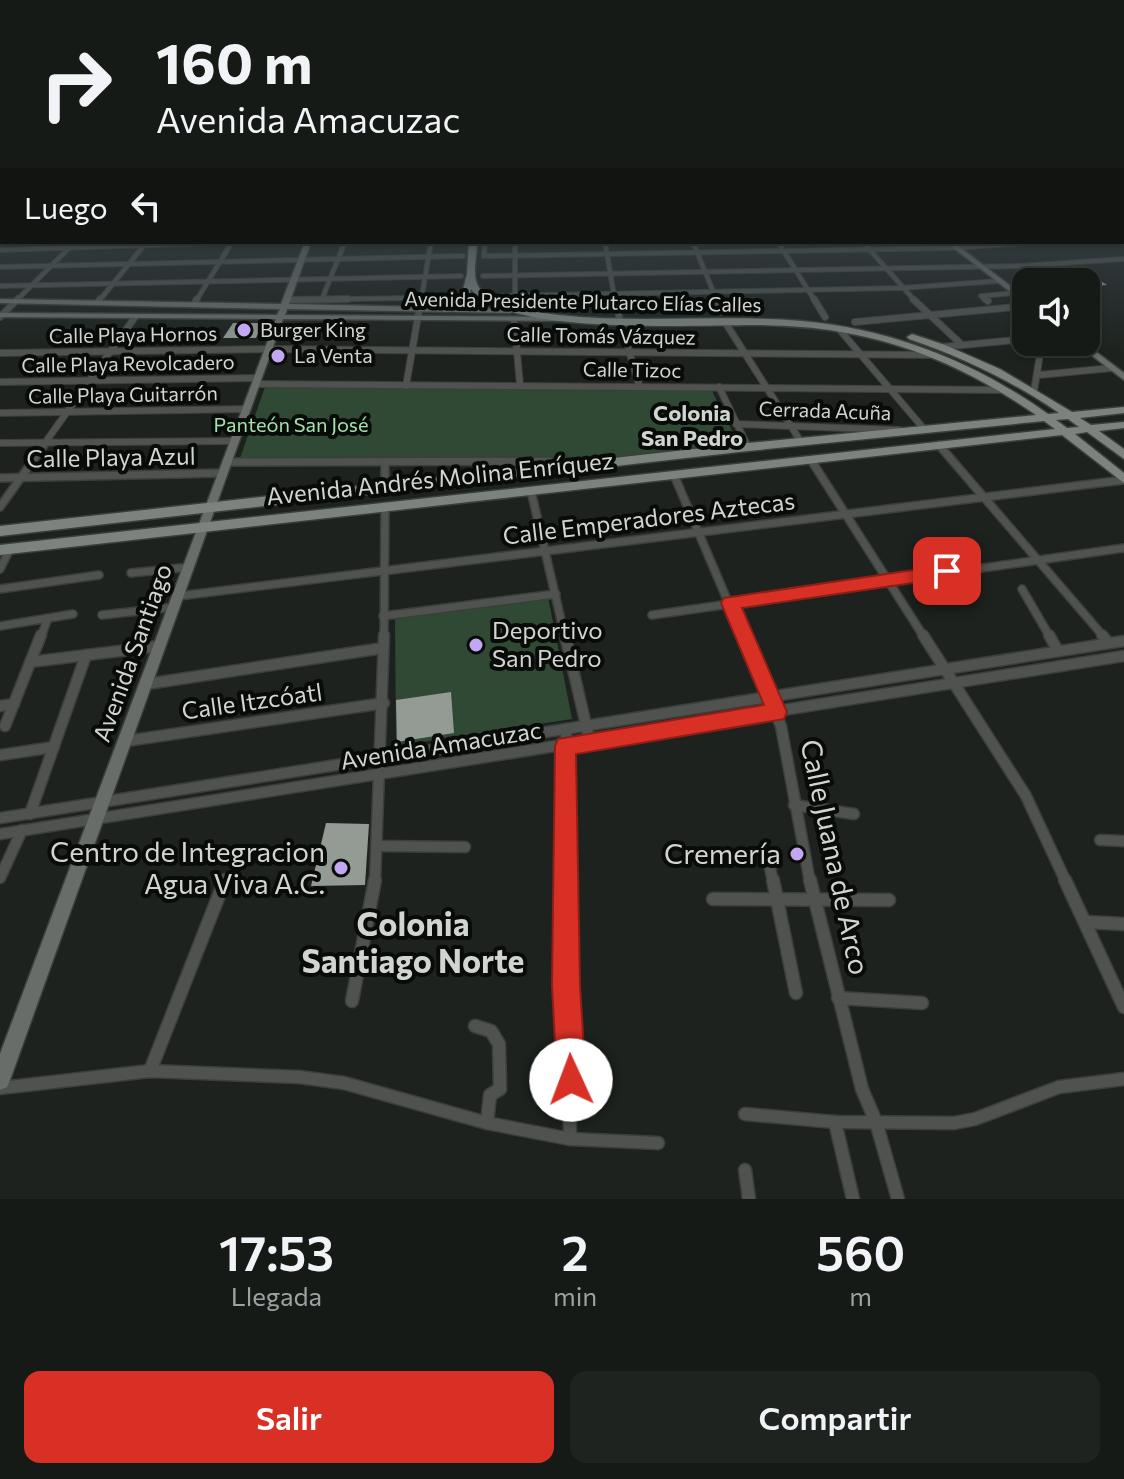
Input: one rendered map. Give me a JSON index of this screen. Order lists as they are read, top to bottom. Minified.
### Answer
{"streets":{"main road":["Avenida Presidente Plutarco Elías Calles","Avenida Andrés Molina Enríquez","Avenida Santiago"],"street":["Calle Playa Hornos","Calle Tomás Vázquez","Calle Playa Revolcadero","Calle Tizoc","Calle Playa Guitarrón","Cerrada Acuña","Calle Playa Azul","Calle Emperadores Aztecas","Calle Itzcóatl","Avenida Amacuzac","Calle Juana de Arco"]},"crossings":[["Avenida Presidente Plutarco Elías Calles","Calle Tomás Vázquez"],["Avenida Presidente Plutarco Elías Calles","Calle Tizoc"],["Avenida Presidente Plutarco Elías Calles","Avenida Andrés Molina Enríquez"],["Avenida Presidente Plutarco Elías Calles","Calle Emperadores Aztecas"],["Avenida Presidente Plutarco Elías Calles","Avenida Santiago"],["Calle Playa Hornos","Calle Tomás Vázquez"],["Calle Playa Hornos","Avenida Santiago"],["Calle Tomás Vázquez","Avenida Santiago"],["Calle Playa Revolcadero","Calle Tizoc"],["Calle Playa Revolcadero","Avenida Santiago"],["Calle Tizoc","Avenida Santiago"],["Calle Playa Guitarrón","Avenida Santiago"],["Cerrada Acuña","Avenida Andrés Molina Enríquez"],["Calle Playa Azul","Avenida Santiago"],["Avenida Andrés Molina Enríquez","Avenida Santiago"],["Avenida Andrés Molina Enríquez","Calle Juana de Arco"],["Calle Emperadores Aztecas","Avenida Santiago"],["Calle Emperadores Aztecas","Calle Juana de Arco"],["Avenida Santiago","Calle Itzcóatl"],["Avenida Santiago","Avenida Amacuzac"],["Avenida Amacuzac","Calle Juana de Arco"]],"districts":["Colonia San Pedro","Colonia Santiago Norte"],"parks":["Panteón San José"],"places":["Burger King","La Venta","Deportivo San Pedro","Cremería","Centro de Integracion Agua Viva A.C."],"page":{"turn":["160 m","Avenida Amacuzac"],"then":"Luego","eta":["17:53","Llegada","2","min","560","m"],"buttons":["Salir","Compartir"]}}
